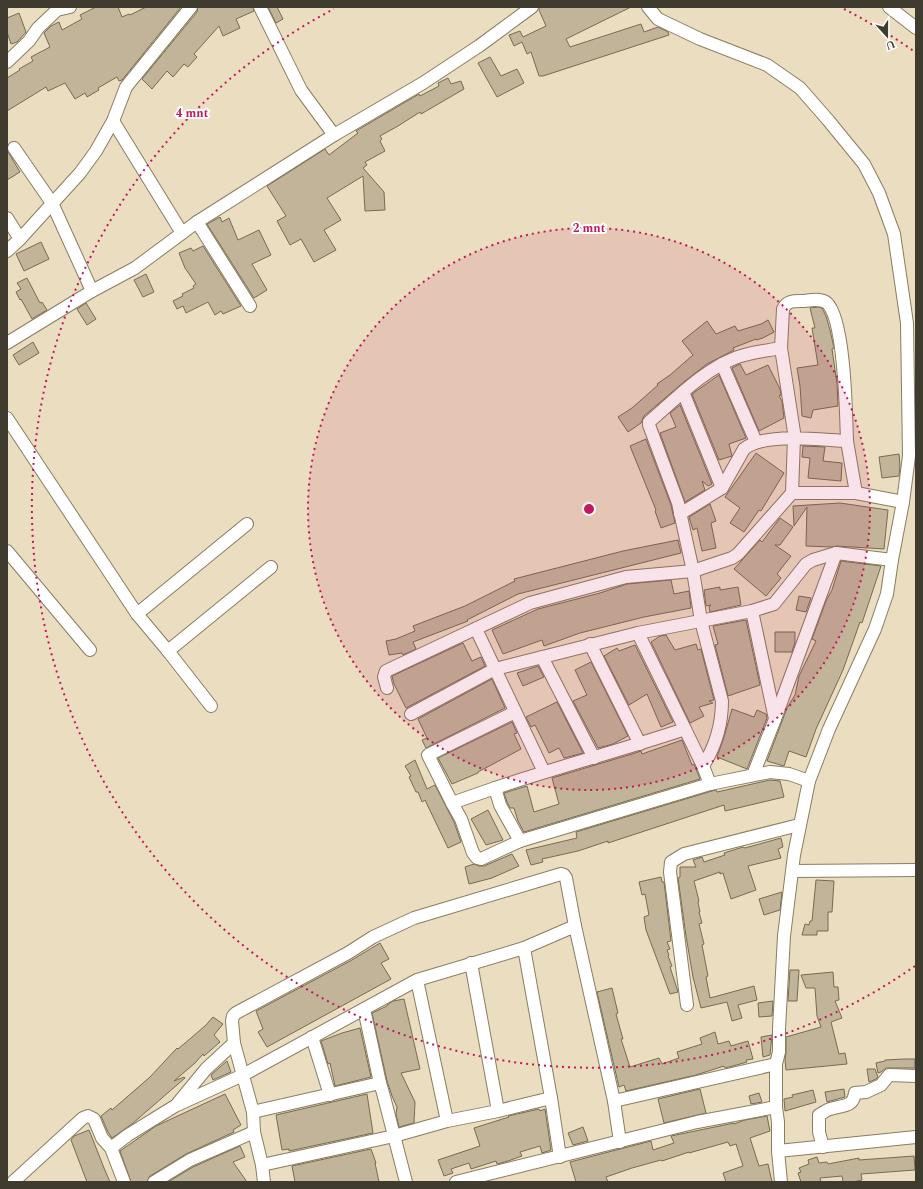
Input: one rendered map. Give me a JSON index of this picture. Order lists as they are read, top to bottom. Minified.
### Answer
{"north":"bottom","rings":["4 mnt","2 mnt"]}
